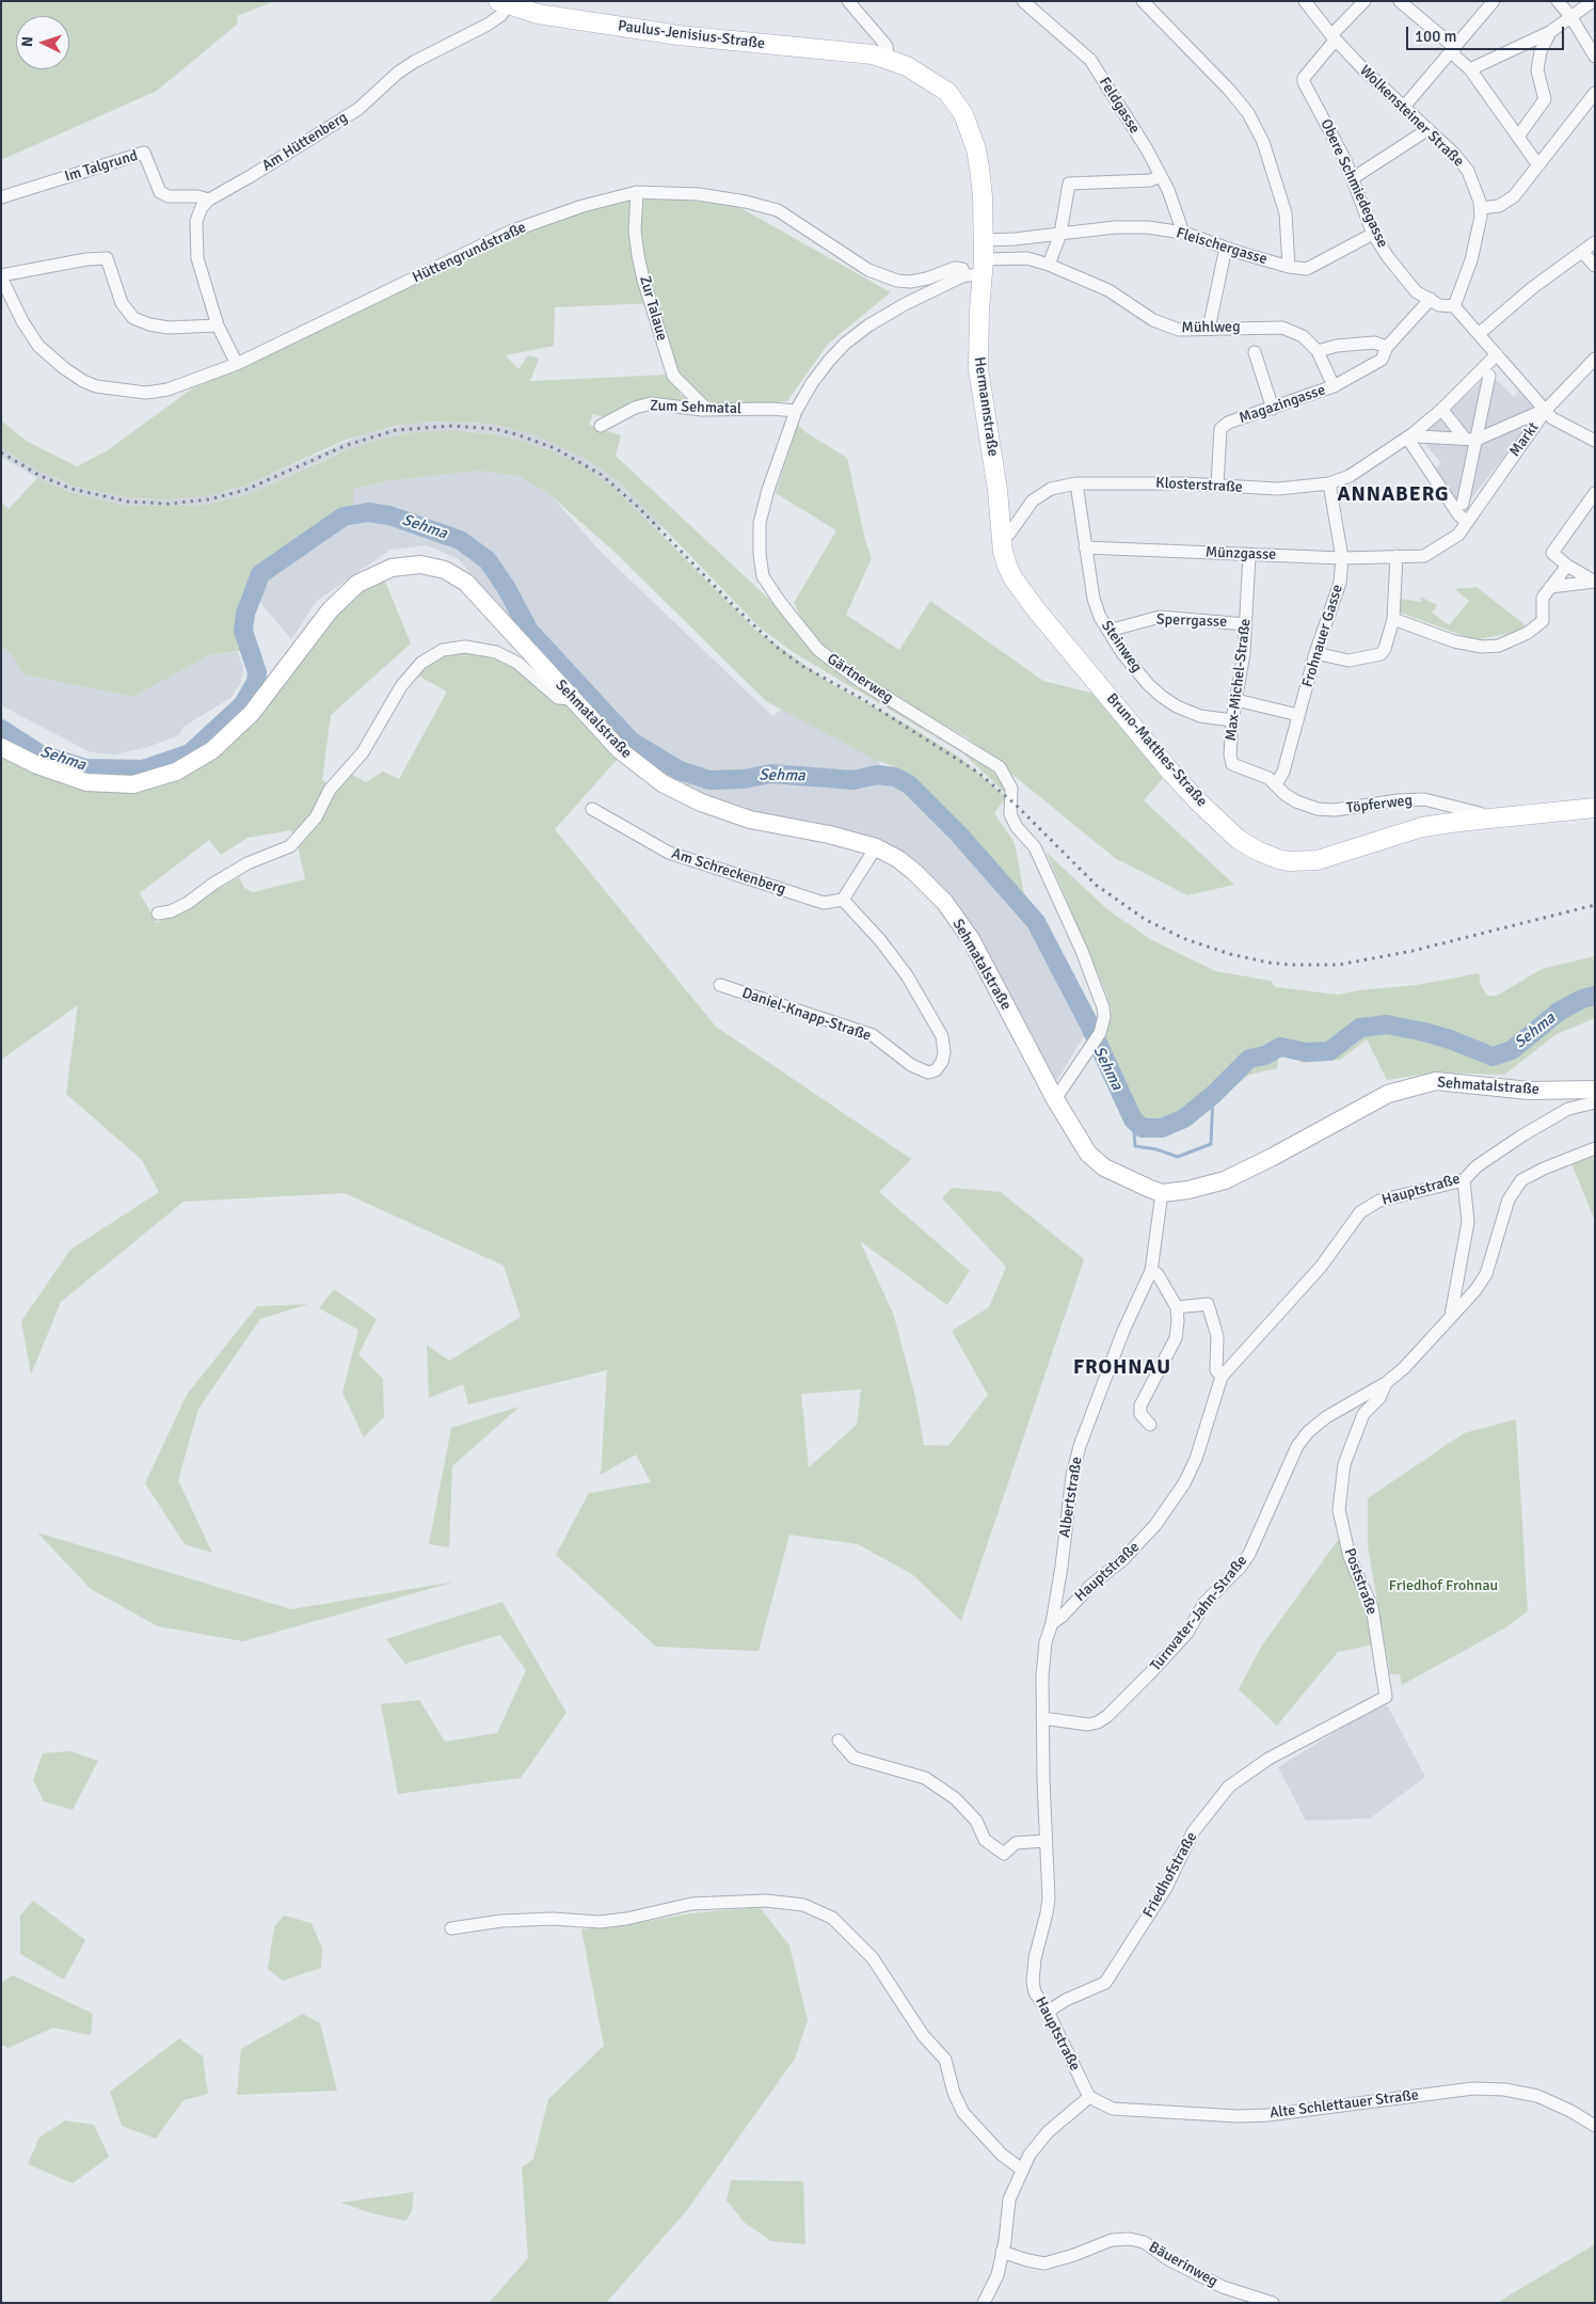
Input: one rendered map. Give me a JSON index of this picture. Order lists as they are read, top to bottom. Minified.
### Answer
{"streets":{"main road":["Paulus-Jenisius-Straße","Hermannstraße","Sehmatalstraße","Bruno-Matthes-Straße"],"street":["Feldgasse","Wolkensteiner Straße","Am Hüttenberg","Im Talgrund","Obere Schmiedegasse","Fleischergasse","Hüttengrundstraße","Zur Talaue","Mühlweg","Magazingasse","Zum Sehmatal","Markt","Klosterstraße","Münzgasse","Sperrgasse","Frohnauer Gasse","Steinweg","Gärtnerweg","Max-Michel-Straße","Töpferweg","Am Schreckenberg","Daniel-Knapp-Straße","Hauptstraße","Albertstraße","Poststraße","Turnvater-Jahn-Straße","Friedhofstraße","Alte Schlettauer Straße","Bäuerinweg"]},"crossings":[["Paulus-Jenisius-Straße","Am Hüttenberg"],["Paulus-Jenisius-Straße","Fleischergasse"],["Paulus-Jenisius-Straße","Hermannstraße"],["Feldgasse","Fleischergasse"],["Wolkensteiner Straße","Obere Schmiedegasse"],["Am Hüttenberg","Im Talgrund"],["Am Hüttenberg","Hüttengrundstraße"],["Obere Schmiedegasse","Fleischergasse"],["Obere Schmiedegasse","Magazingasse"],["Fleischergasse","Hermannstraße"],["Hüttengrundstraße","Zur Talaue"],["Hüttengrundstraße","Mühlweg"],["Hüttengrundstraße","Hermannstraße"],["Hüttengrundstraße","Gärtnerweg"],["Zur Talaue","Zum Sehmatal"],["Mühlweg","Magazingasse"],["Mühlweg","Hermannstraße"],["Mühlweg","Gärtnerweg"],["Magazingasse","Klosterstraße"],["Hermannstraße","Klosterstraße"],["Hermannstraße","Gärtnerweg"],["Hermannstraße","Bruno-Matthes-Straße"],["Zum Sehmatal","Gärtnerweg"],["Markt","Klosterstraße"],["Markt","Münzgasse"],["Klosterstraße","Frohnauer Gasse"],["Klosterstraße","Steinweg"],["Klosterstraße","Bruno-Matthes-Straße"],["Münzgasse","Frohnauer Gasse"],["Münzgasse","Steinweg"],["Münzgasse","Max-Michel-Straße"],["Sperrgasse","Steinweg"],["Sperrgasse","Max-Michel-Straße"],["Frohnauer Gasse","Max-Michel-Straße"],["Frohnauer Gasse","Töpferweg"],["Steinweg","Max-Michel-Straße"],["Gärtnerweg","Sehmatalstraße"],["Max-Michel-Straße","Töpferweg"],["Sehmatalstraße","Albertstraße"],["Bruno-Matthes-Straße","Töpferweg"],["Am Schreckenberg","Daniel-Knapp-Straße"],["Hauptstraße","Albertstraße"],["Hauptstraße","Turnvater-Jahn-Straße"],["Hauptstraße","Friedhofstraße"],["Hauptstraße","Alte Schlettauer Straße"],["Poststraße","Turnvater-Jahn-Straße"],["Poststraße","Friedhofstraße"]],"districts":["ANNABERG","FROHNAU"],"water":["Sehma"],"parks":["Friedhof Frohnau"],"scale_bar":"100 m","north":"left"}
